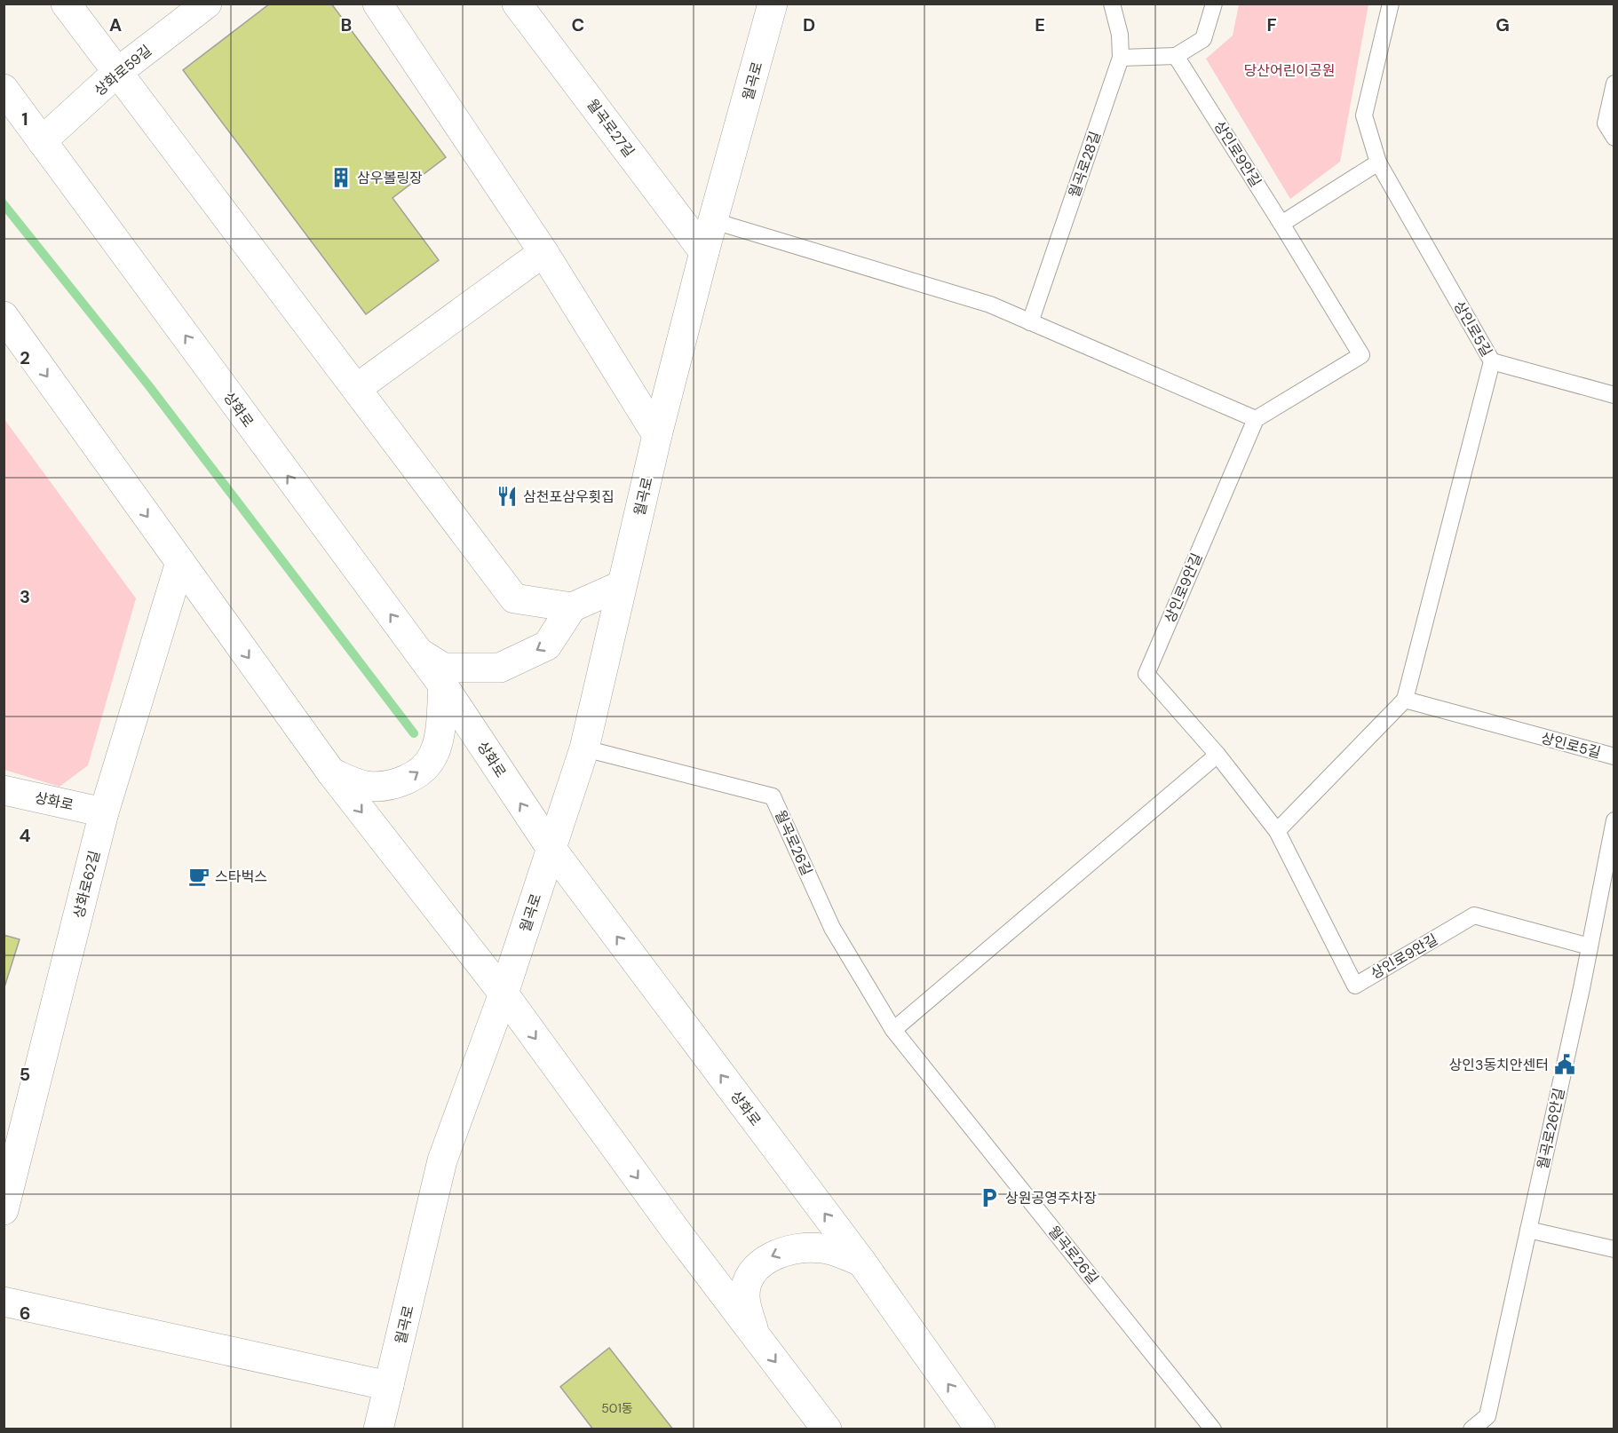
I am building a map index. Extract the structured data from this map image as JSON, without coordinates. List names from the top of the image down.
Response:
{
  "streets": {
    "main road": [
      "상화로59길",
      "월곡로",
      "월곡로27길",
      "상화로",
      "상화로62길"
    ],
    "lane": [
      "상인로9안길",
      "월곡로28길",
      "상인로5길",
      "월곡로26길",
      "월곡로26안길"
    ]
  },
  "crossings": [
    ["상화로59길", "상화로"],
    ["월곡로", "월곡로27길"],
    ["월곡로", "상화로"],
    ["월곡로", "월곡로26길"],
    ["상인로9안길", "상인로5길"],
    ["상인로9안길", "월곡로26안길"],
    ["상화로", "상화로62길"]
  ],
  "parks": ["당산어린이공원"],
  "places": {
    "building": ["삼우볼링장"],
    "restaurant": ["삼천포삼우횟집"],
    "cafe": ["스타벅스"],
    "public building": ["상인3동치안센터"],
    "parking": ["상원공영주차장"]
  },
  "house_numbers": ["501동"],
  "grid": {
    "columns": [
      "A",
      "B",
      "C",
      "D",
      "E",
      "F",
      "G"
    ],
    "rows": [
      "1",
      "2",
      "3",
      "4",
      "5",
      "6"
    ]
  }
}
